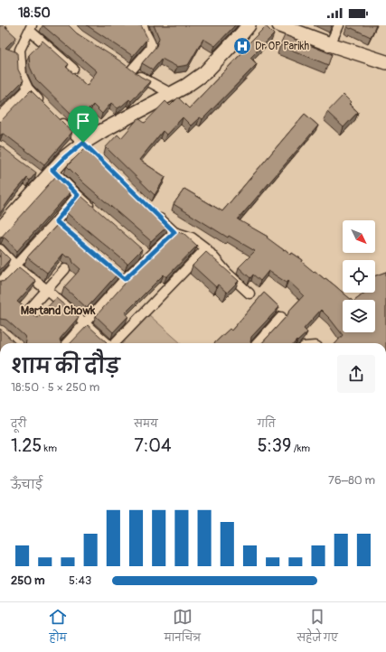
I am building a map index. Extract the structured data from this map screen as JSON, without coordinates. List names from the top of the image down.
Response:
{
  "districts": ["Martand Chowk"],
  "places": {
    "hospital": ["Dr OP Parikh"]
  },
  "north": "bottom right",
  "page": {
    "status": "18:50",
    "heading": ["शाम की दौड़", "18:50 · 5 × 250 m"],
    "stats": [
      ["दूरी", "1.25 km"],
      ["समय", "7:04"],
      ["गति", "5:39 /km"]
    ],
    "chart": ["ऊँचाई", "76–80 m"],
    "list": [
      {
        "name": "250 m",
        "note": "5:43"
      }
    ],
    "tabs": ["होम", "मानचित्र", "सहेजे गए"]
  }
}
